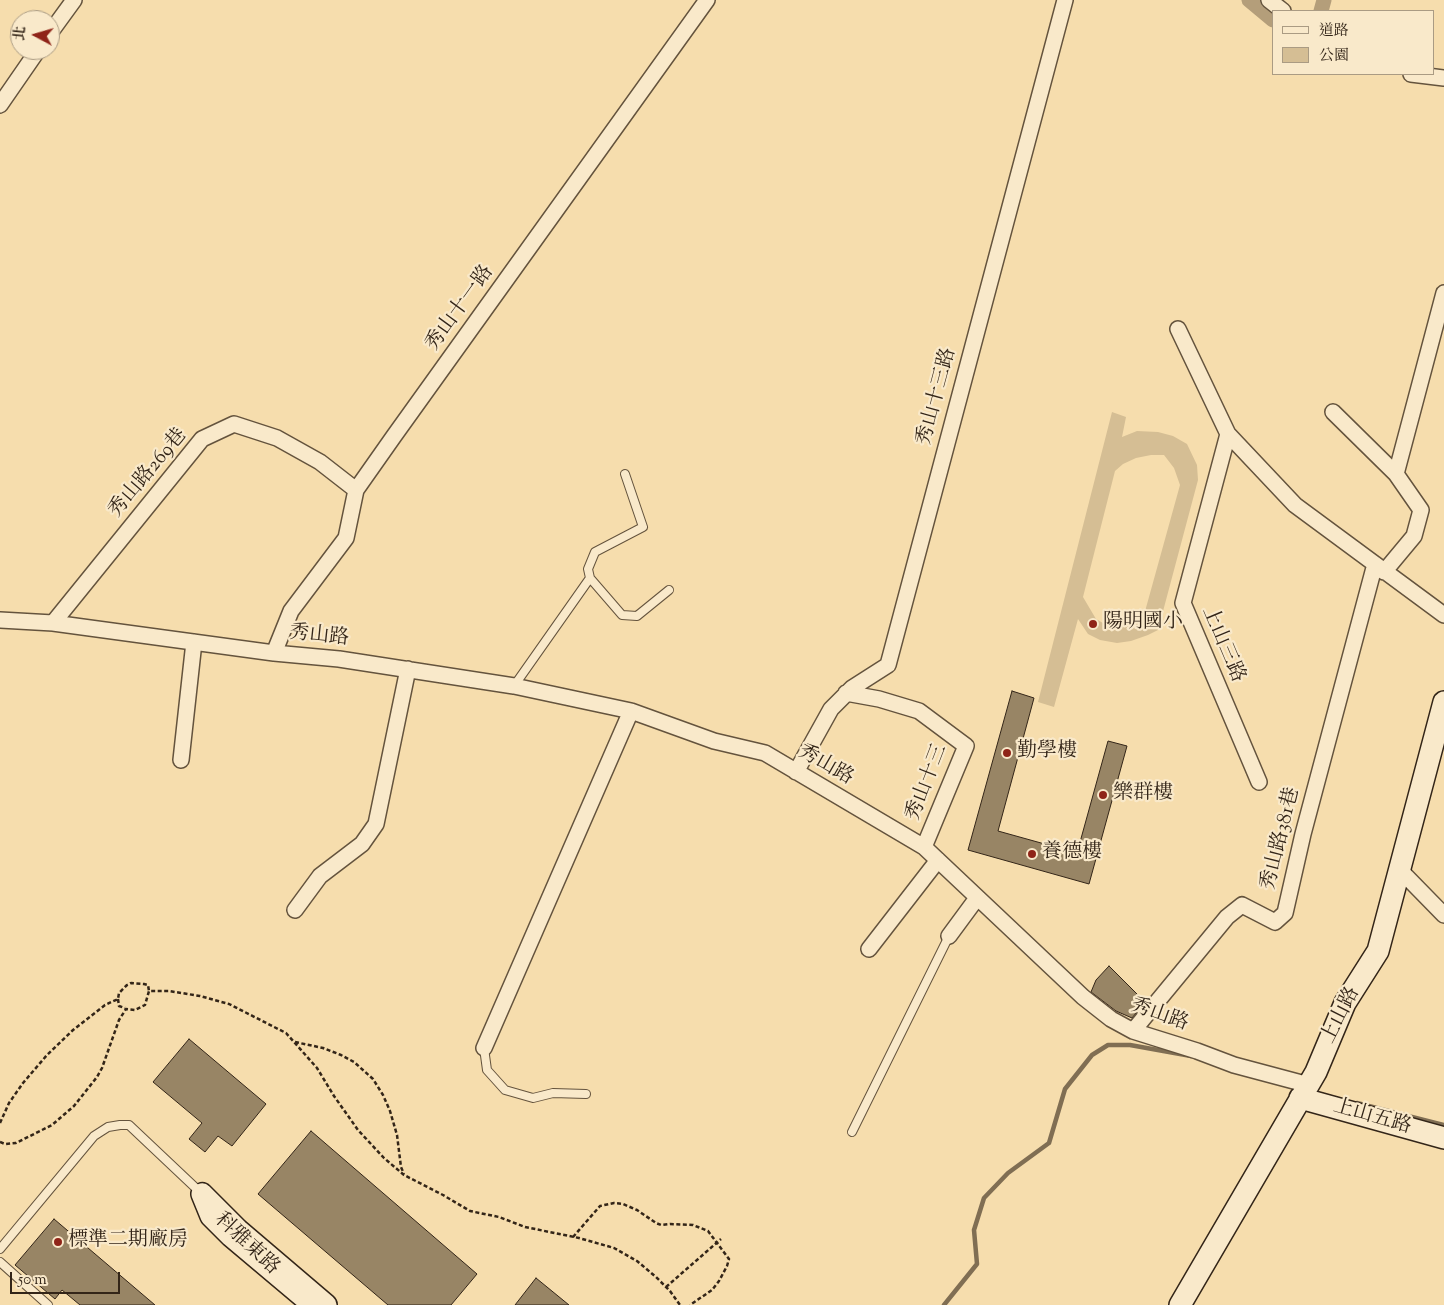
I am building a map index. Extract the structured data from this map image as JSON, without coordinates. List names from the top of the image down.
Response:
{
  "streets": {
    "street": [
      "秀山十一路",
      "秀山十三路",
      "秀山路269巷",
      "秀山路",
      "上山三路",
      "秀山十三",
      "秀山路381巷",
      "上山路",
      "上山五路",
      "科雅東路"
    ]
  },
  "crossings": [
    ["秀山十一路", "秀山路269巷"],
    ["秀山十一路", "秀山路"],
    ["秀山十三路", "秀山路"],
    ["秀山十三路", "秀山十三"],
    ["秀山路269巷", "秀山路"],
    ["秀山路", "秀山十三"],
    ["秀山路", "秀山路381巷"],
    ["秀山路", "上山路"],
    ["秀山路", "上山五路"],
    ["上山路", "上山五路"]
  ],
  "places": [
    "陽明國小",
    "勤學樓",
    "樂群樓",
    "養德樓",
    "標準二期廠房"
  ],
  "legend": ["道路", "公園"],
  "scale_bar": "50 m",
  "north": "left"
}
